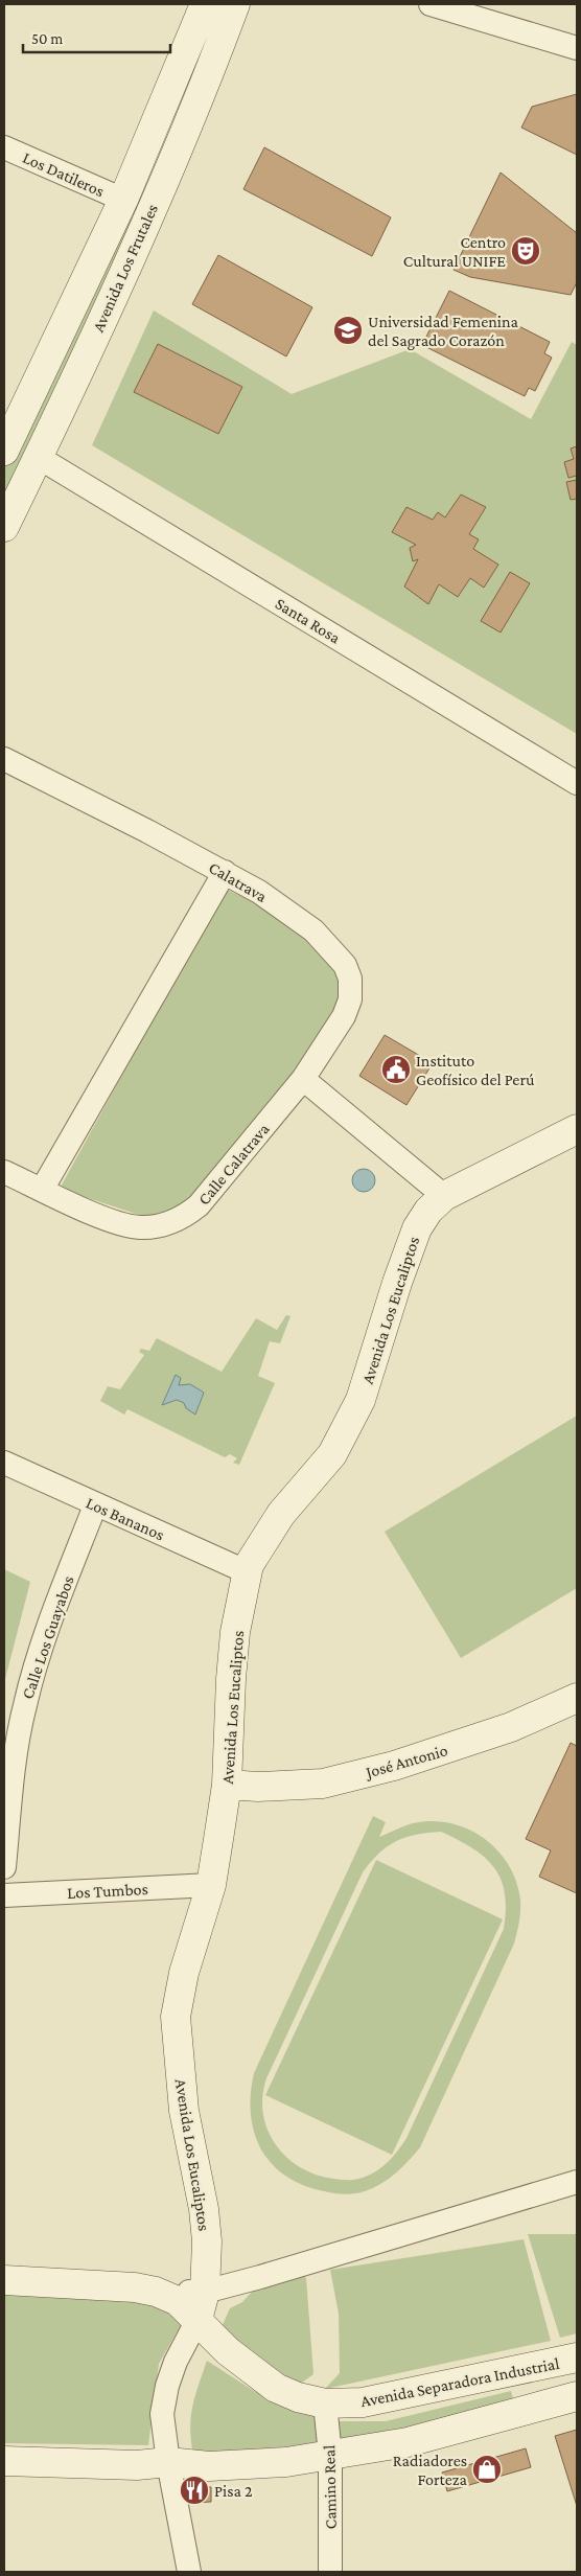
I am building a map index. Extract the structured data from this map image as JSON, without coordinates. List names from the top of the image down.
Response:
{
  "streets": {
    "main road": [
      "Avenida Los Frutales",
      "Avenida Los Eucaliptos",
      "José Antonio",
      "Avenida Separadora Industrial"
    ],
    "street": [
      "Los Datileros",
      "Santa Rosa",
      "Calatrava",
      "Calle Calatrava",
      "Los Bananos",
      "Calle Los Guayabos",
      "Los Tumbos",
      "Camino Real"
    ]
  },
  "crossings": [
    ["Los Datileros", "Avenida Los Frutales"],
    ["Avenida Los Frutales", "Santa Rosa"],
    ["Calatrava", "Calle Calatrava"],
    ["Avenida Los Eucaliptos", "Los Bananos"],
    ["Avenida Los Eucaliptos", "José Antonio"],
    ["Avenida Los Eucaliptos", "Los Tumbos"],
    ["Avenida Los Eucaliptos", "Avenida Separadora Industrial"],
    ["Los Bananos", "Calle Los Guayabos"],
    ["Avenida Separadora Industrial", "Camino Real"]
  ],
  "places": {
    "theatre": ["Centro Cultural UNIFE"],
    "school or university": ["Universidad Femenina del Sagrado Corazón"],
    "public building": ["Instituto Geofísico del Perú"],
    "shop": ["Radiadores Forteza"],
    "restaurant": ["Pisa 2"]
  },
  "scale_bar": "50 m"
}
